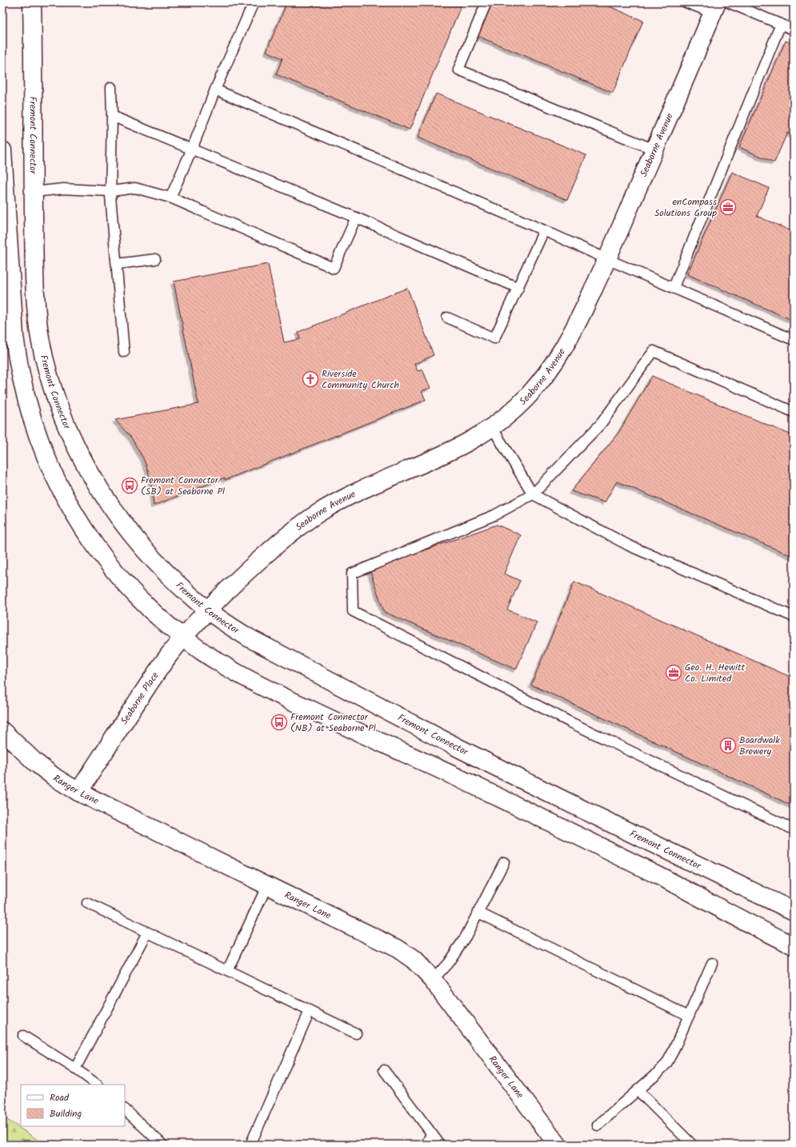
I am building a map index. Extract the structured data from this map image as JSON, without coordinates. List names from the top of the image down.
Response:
{
  "streets": {
    "main road": [
      "Fremont Connector",
      "Seaborne Avenue",
      "Seaborne Place",
      "Ranger Lane"
    ]
  },
  "crossings": [
    ["Fremont Connector", "Seaborne Avenue"],
    ["Fremont Connector", "Seaborne Place"],
    ["Seaborne Avenue", "Seaborne Place"],
    ["Seaborne Place", "Ranger Lane"]
  ],
  "places": {
    "office": ["enCompass Solutions Group", "Geo. H. Hewitt Co. Limited"],
    "church": ["Riverside Community Church"],
    "bus stop": ["Fremont Connector (SB) at Seaborne Pl", "Fremont Connector (NB) at Seaborne Pl"],
    "building": ["Boardwalk Brewery"]
  },
  "legend": ["Road", "Building"]
}
